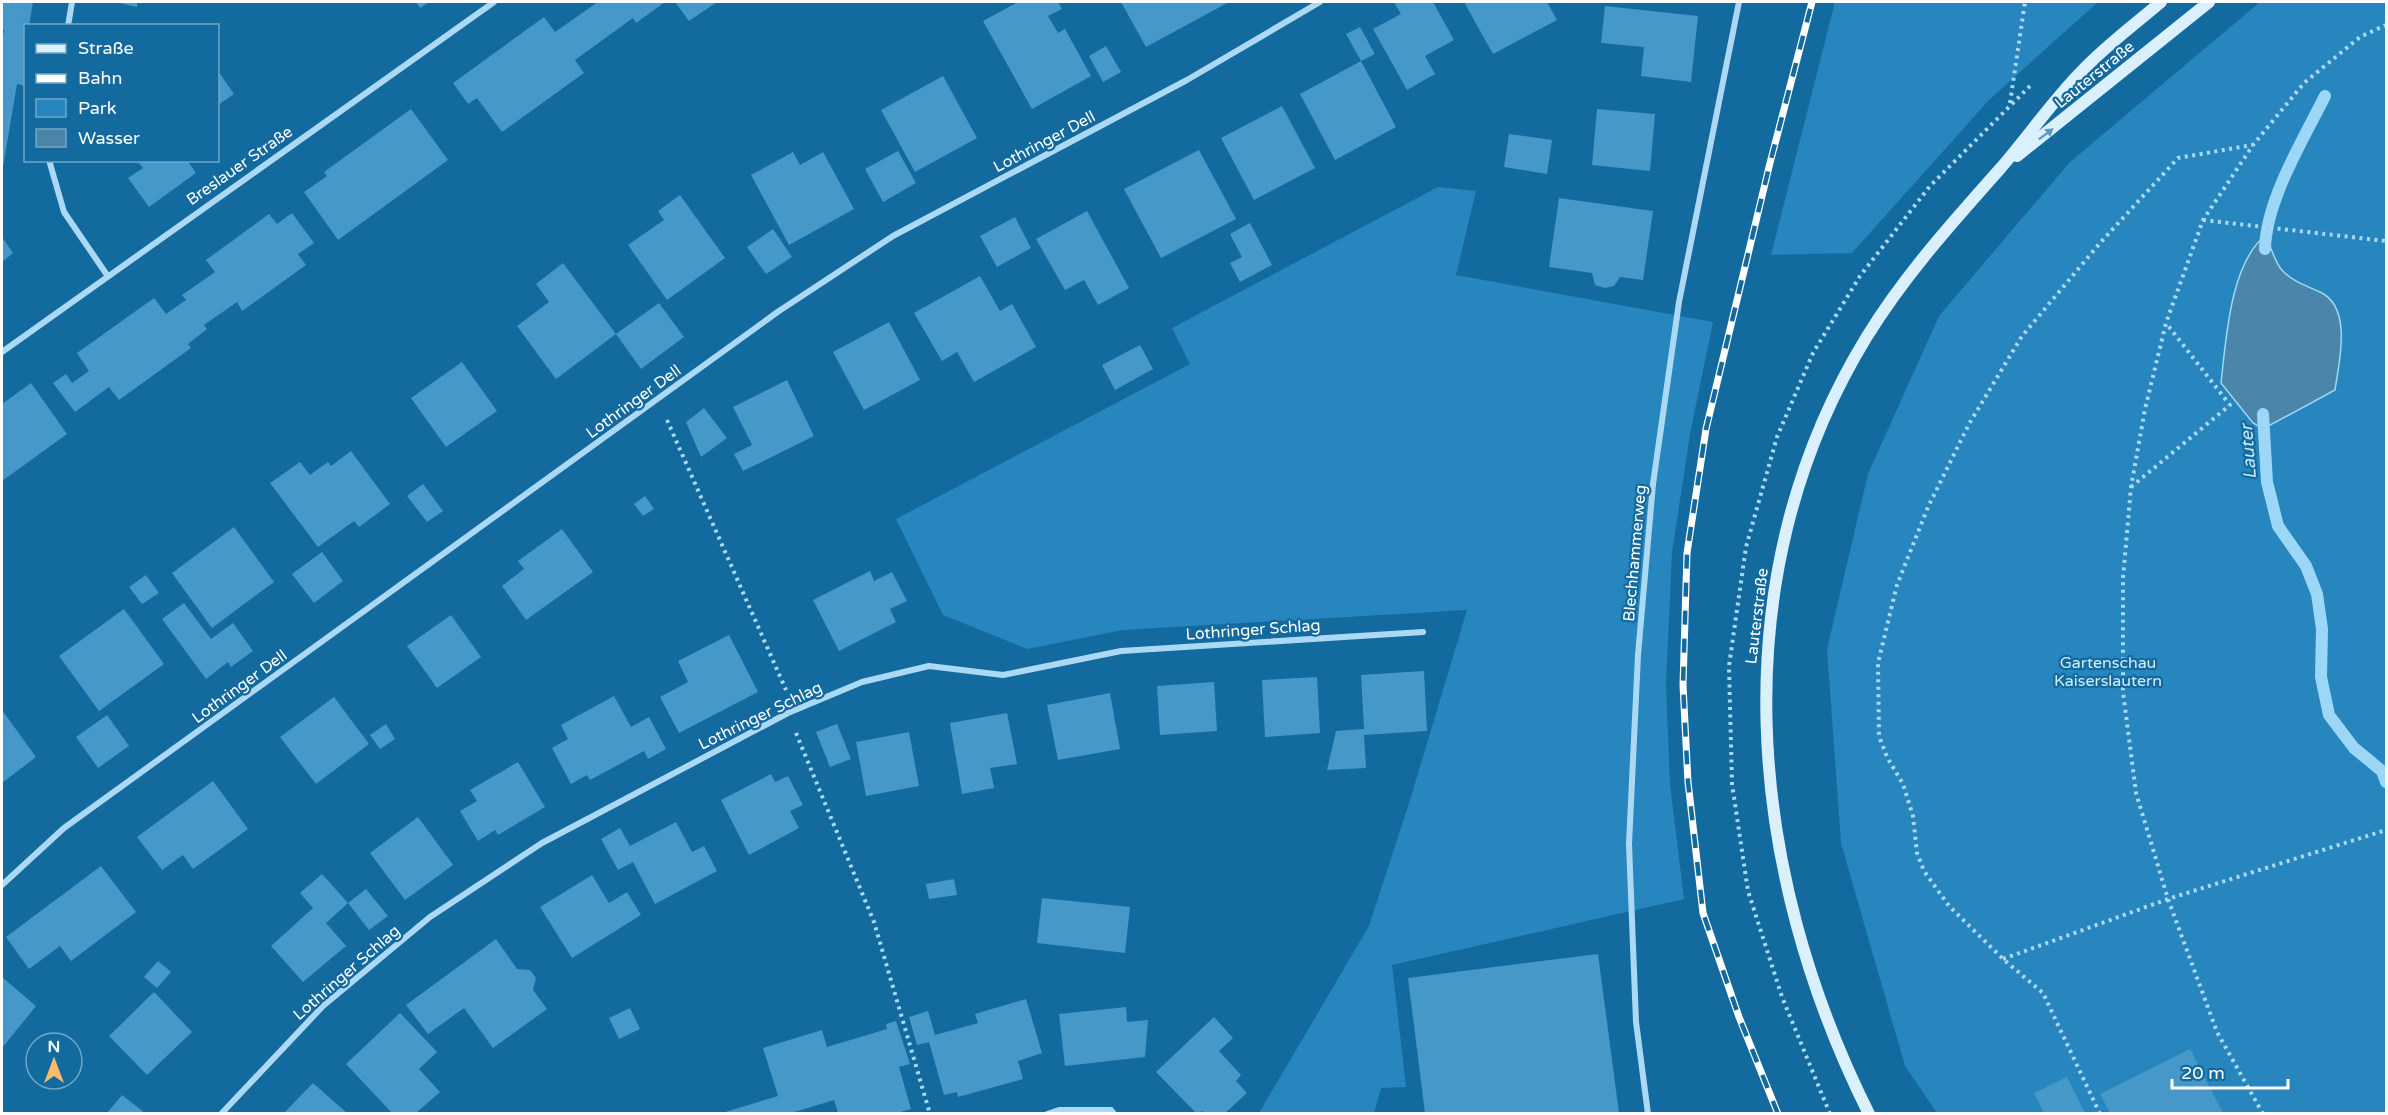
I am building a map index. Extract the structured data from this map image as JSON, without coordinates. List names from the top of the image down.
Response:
{
  "streets": {
    "main road": ["Lauterstraße"],
    "street": [
      "Lothringer Dell",
      "Breslauer Straße",
      "Blechhammerweg",
      "Lothringer Schlag"
    ]
  },
  "water": ["Lauter"],
  "parks": ["Gartenschau Kaiserslautern"],
  "legend": [
    "Straße",
    "Bahn",
    "Park",
    "Wasser"
  ],
  "scale_bar": "20 m",
  "north": "top"
}
